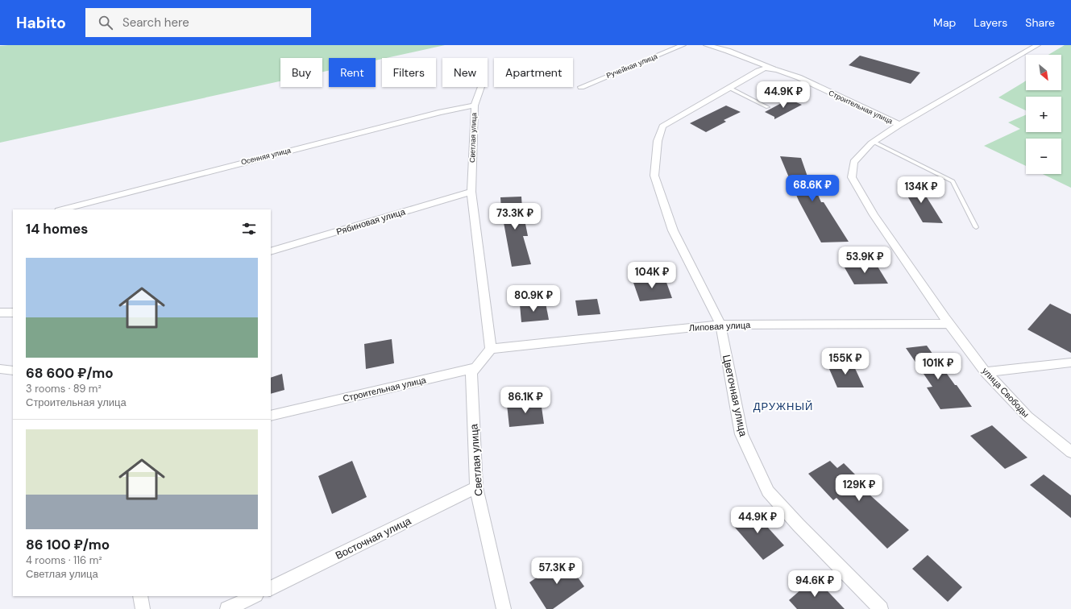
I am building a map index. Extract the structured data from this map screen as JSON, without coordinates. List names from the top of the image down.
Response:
{
  "streets": {
    "street": [
      "Ручейная улица",
      "Строительная улица",
      "Светлая улица",
      "Осенняя улица",
      "Рябиновая улица",
      "Липовая улица",
      "улица Свободы",
      "Цветочная улица",
      "Восточная улица"
    ]
  },
  "crossings": [
    ["Строительная улица", "Светлая улица"],
    ["Строительная улица", "Липовая улица"],
    ["Строительная улица", "улица Свободы"],
    ["Строительная улица", "Цветочная улица"],
    ["Светлая улица", "Осенняя улица"],
    ["Светлая улица", "Рябиновая улица"],
    ["Светлая улица", "Липовая улица"],
    ["Светлая улица", "Восточная улица"],
    ["Липовая улица", "улица Свободы"],
    ["Липовая улица", "Цветочная улица"]
  ],
  "districts": ["ДРУЖНЫЙ"],
  "north": "bottom right",
  "page": {
    "header": "Habito",
    "search": "Search here",
    "nav": ["Map", "Layers", "Share"],
    "map_buttons": ["+", "−"],
    "chip": [
      "Buy",
      "Rent",
      "Filters",
      "New",
      "Apartment"
    ],
    "price": [
      "44.9K ₽",
      "68.6K ₽",
      "134K ₽",
      "73.3K ₽",
      "53.9K ₽",
      "104K ₽",
      "80.9K ₽",
      "155K ₽",
      "101K ₽",
      "86.1K ₽",
      "129K ₽",
      "44.9K ₽",
      "57.3K ₽",
      "94.6K ₽"
    ],
    "heading": "14 homes",
    "list": [
      {
        "name": "68 600 ₽/mo",
        "note": "3 rooms · 89 m² · Строительная улица"
      },
      {
        "name": "86 100 ₽/mo",
        "note": "4 rooms · 116 m² · Светлая улица"
      }
    ]
  }
}
